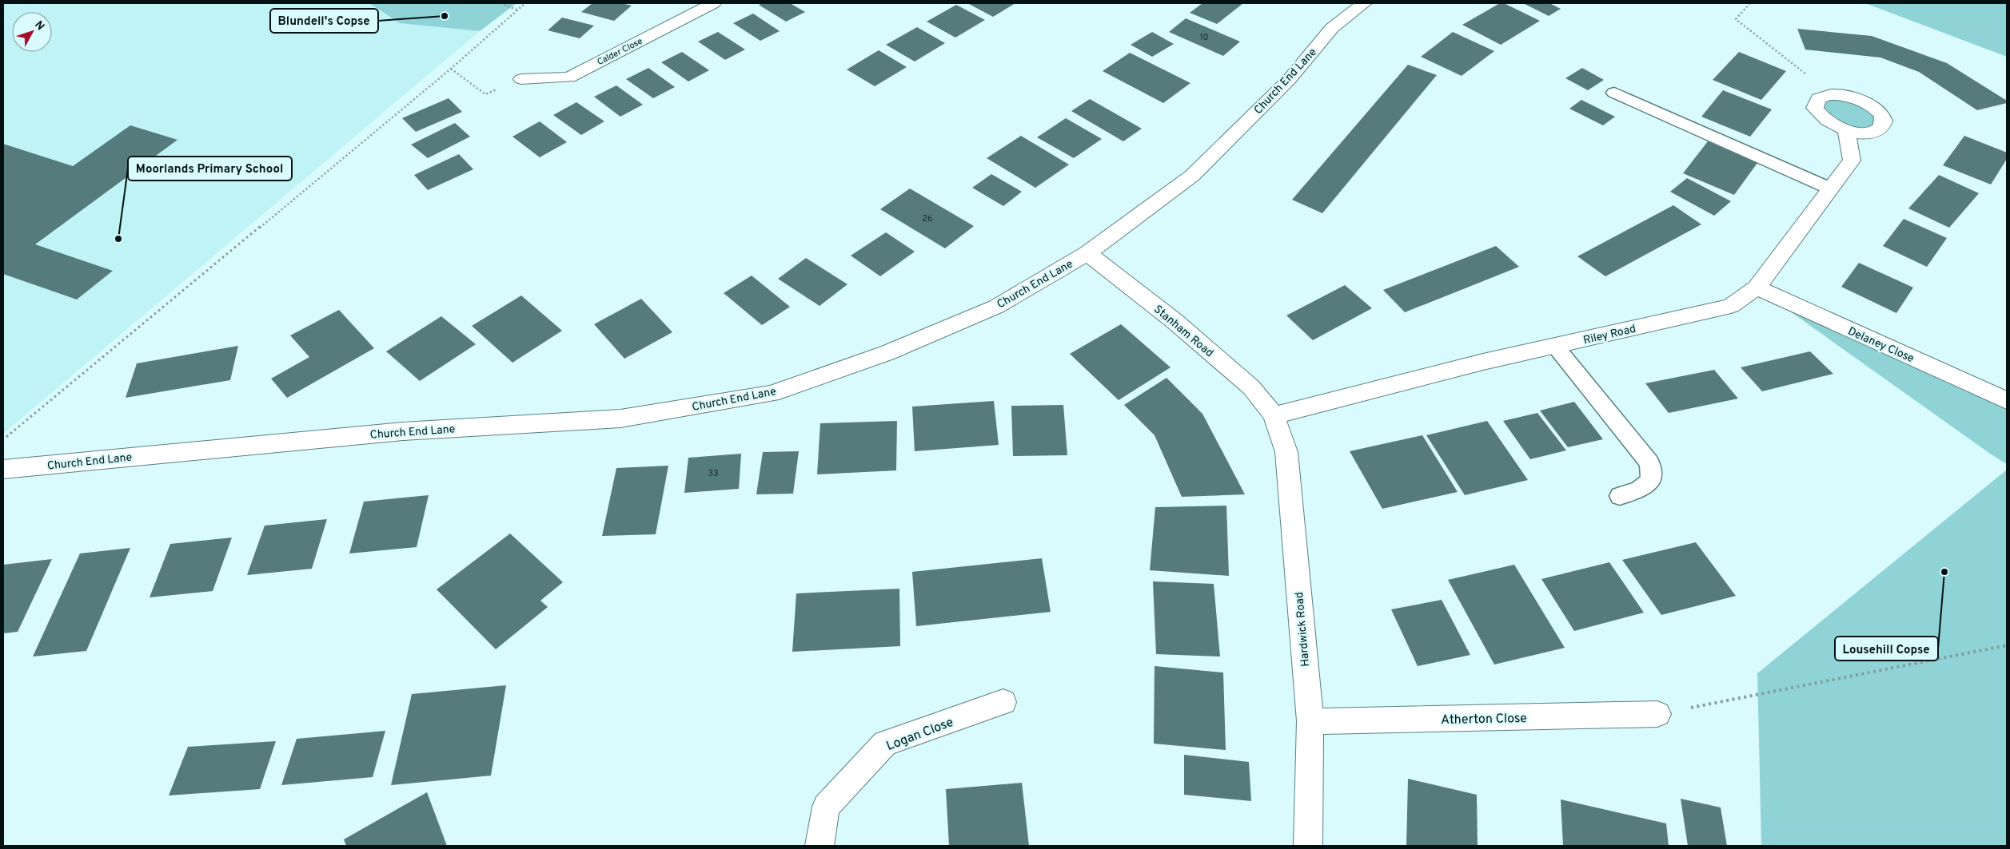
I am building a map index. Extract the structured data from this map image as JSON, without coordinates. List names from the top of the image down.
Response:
{
  "streets": {
    "street": [
      "Calder Close",
      "Church End Lane",
      "Stanham Road",
      "Riley Road",
      "Delaney Close",
      "Hardwick Road",
      "Atherton Close",
      "Logan Close"
    ]
  },
  "crossings": [
    ["Church End Lane", "Stanham Road"],
    ["Stanham Road", "Riley Road"],
    ["Stanham Road", "Hardwick Road"],
    ["Riley Road", "Delaney Close"],
    ["Riley Road", "Hardwick Road"],
    ["Hardwick Road", "Atherton Close"]
  ],
  "places": ["Blundell's Copse", "Moorlands Primary School", "Lousehill Copse"],
  "house_numbers": ["10", "26", "33"],
  "north": "top right"
}
